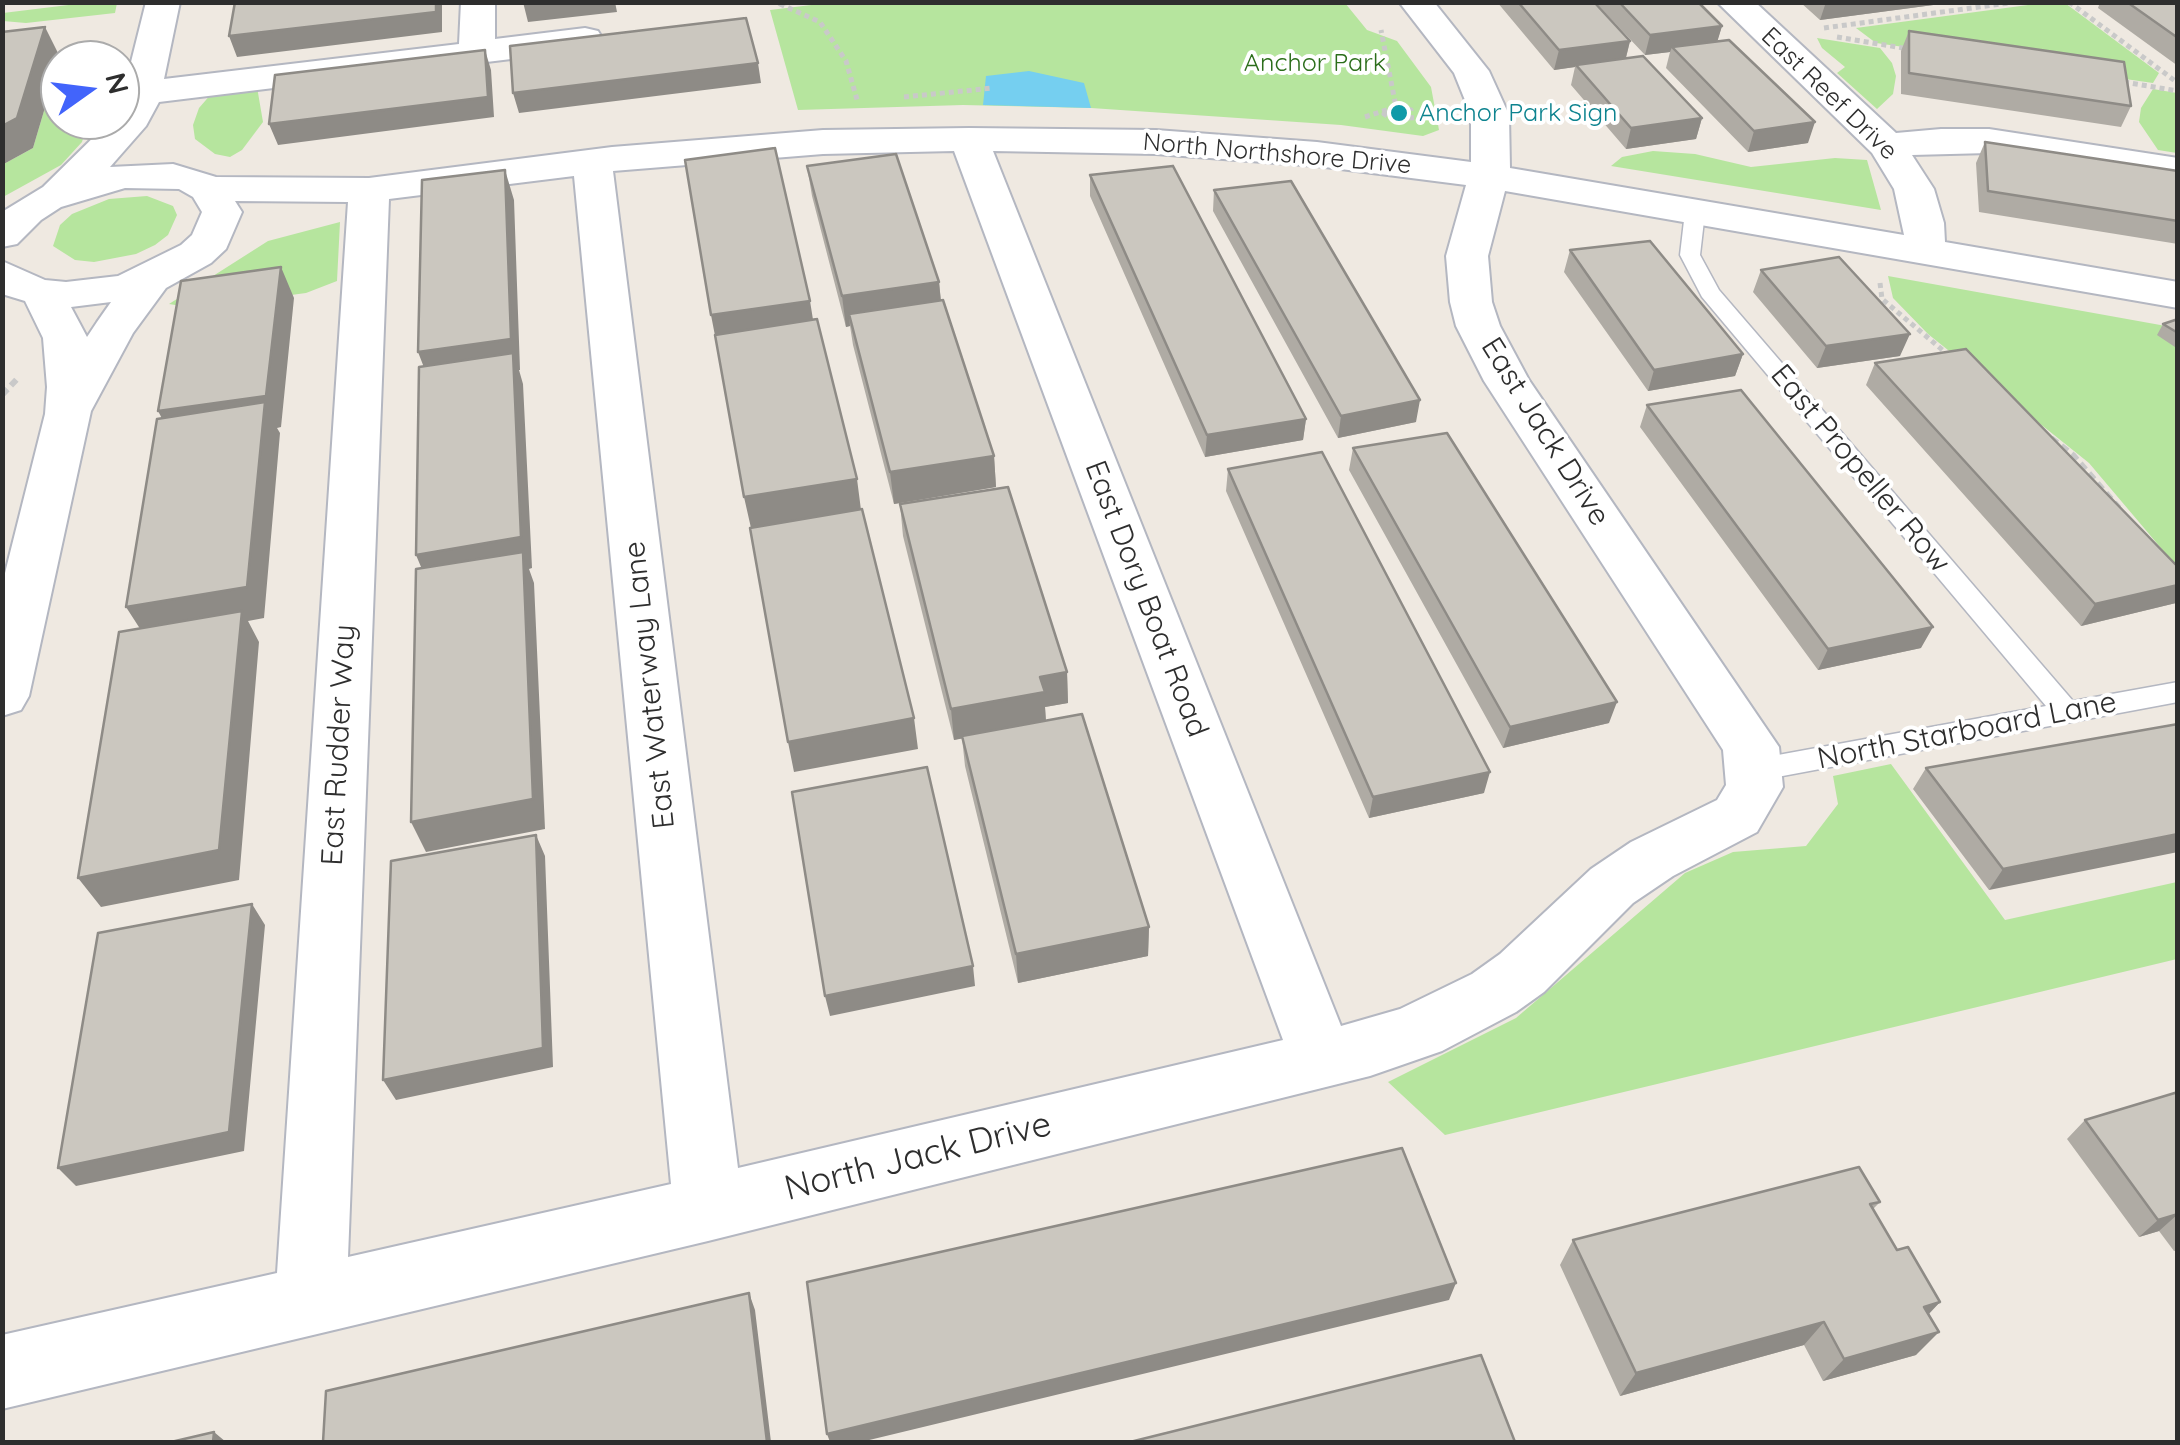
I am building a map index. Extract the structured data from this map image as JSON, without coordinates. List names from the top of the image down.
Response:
{
  "streets": {
    "street": [
      "East Reef Drive",
      "North Northshore Drive",
      "East Jack Drive",
      "East Dory Boat Road",
      "East Waterway Lane",
      "East Rudder Way",
      "North Jack Drive"
    ],
    "lane": ["East Propeller Row", "North Starboard Lane"]
  },
  "crossings": [
    ["East Reef Drive", "North Northshore Drive"],
    ["North Northshore Drive", "East Jack Drive"],
    ["North Northshore Drive", "East Propeller Row"],
    ["North Northshore Drive", "East Dory Boat Road"],
    ["North Northshore Drive", "East Waterway Lane"],
    ["North Northshore Drive", "East Rudder Way"],
    ["East Jack Drive", "North Starboard Lane"],
    ["East Jack Drive", "North Jack Drive"],
    ["East Propeller Row", "North Starboard Lane"],
    ["East Dory Boat Road", "North Jack Drive"],
    ["East Waterway Lane", "North Jack Drive"],
    ["North Starboard Lane", "North Jack Drive"],
    ["East Rudder Way", "North Jack Drive"]
  ],
  "parks": ["Anchor Park"],
  "places": ["Anchor Park Sign"],
  "north": "right"
}
